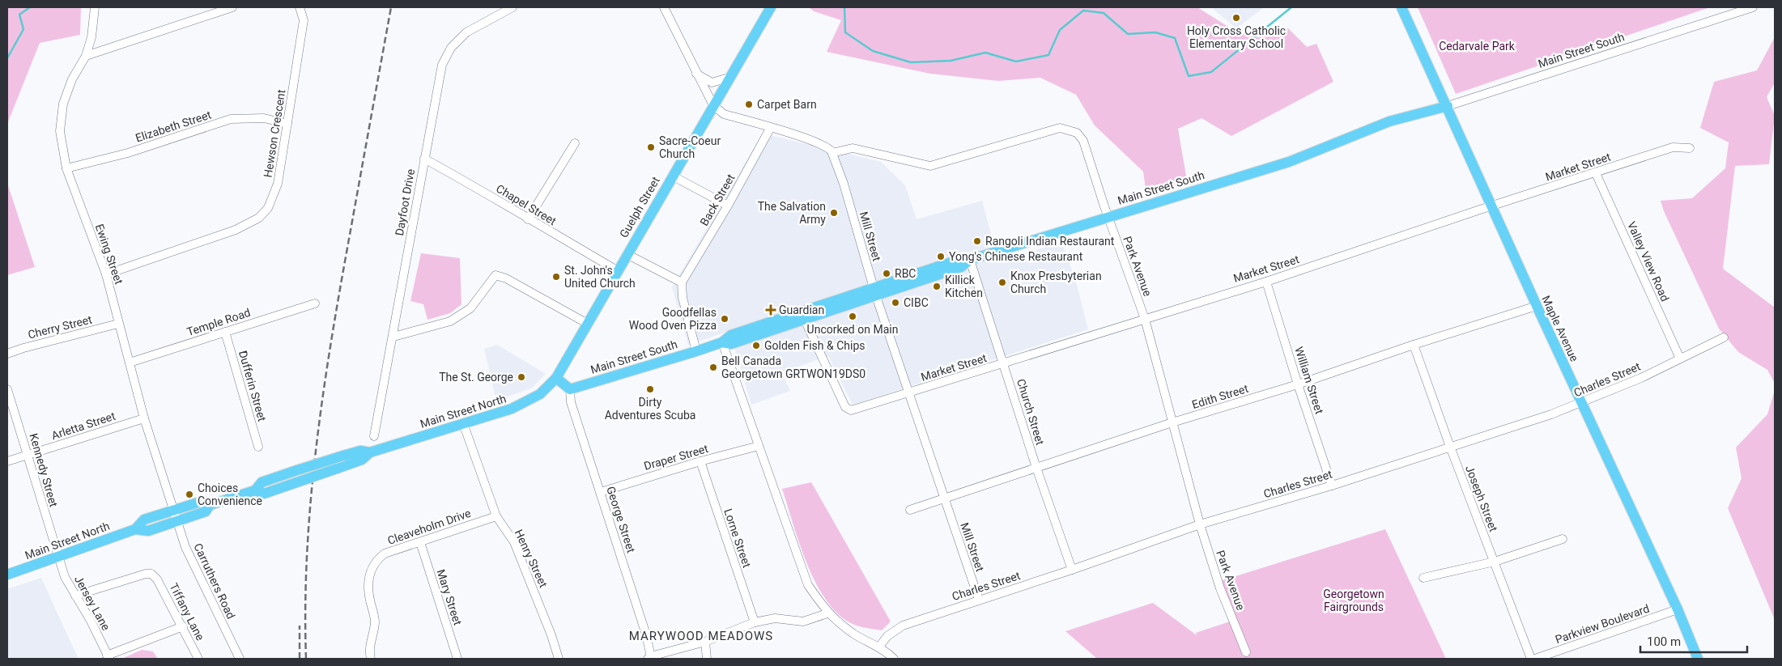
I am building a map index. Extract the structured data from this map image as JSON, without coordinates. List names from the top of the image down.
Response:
{
  "streets": {
    "main road": [
      "Main Street South",
      "Guelph Street",
      "Maple Avenue",
      "Main Street North"
    ],
    "street": [
      "Elizabeth Street",
      "Hewson Crescent",
      "Market Street",
      "Back Street",
      "Dayfoot Drive",
      "Chapel Street",
      "Mill Street",
      "Ewing Street",
      "Valley View Road",
      "Park Avenue",
      "Temple Road",
      "Cherry Street",
      "Charles Street",
      "William Street",
      "Dufferin Street",
      "Edith Street",
      "Church Street",
      "Arletta Street",
      "Draper Street",
      "Kennedy Street",
      "Joseph Street",
      "George Street",
      "Cleaveholm Drive",
      "Lorne Street",
      "Henry Street",
      "Carruthers Road",
      "Mary Street",
      "Jersey Lane",
      "Tiffany Lane",
      "Parkview Boulevard"
    ]
  },
  "crossings": [
    ["Main Street South", "Market Street"],
    ["Main Street South", "Mill Street"],
    ["Main Street South", "Park Avenue"],
    ["Main Street South", "Maple Avenue"],
    ["Main Street South", "Church Street"],
    ["Main Street South", "George Street"],
    ["Elizabeth Street", "Hewson Crescent"],
    ["Elizabeth Street", "Ewing Street"],
    ["Hewson Crescent", "Ewing Street"],
    ["Market Street", "Mill Street"],
    ["Market Street", "Valley View Road"],
    ["Market Street", "Park Avenue"],
    ["Market Street", "Maple Avenue"],
    ["Market Street", "William Street"],
    ["Market Street", "Church Street"],
    ["Dayfoot Drive", "Chapel Street"],
    ["Chapel Street", "Guelph Street"],
    ["Guelph Street", "Main Street North"],
    ["Mill Street", "Park Avenue"],
    ["Mill Street", "Charles Street"],
    ["Mill Street", "Edith Street"],
    ["Ewing Street", "Temple Road"],
    ["Ewing Street", "Cherry Street"],
    ["Ewing Street", "Main Street North"],
    ["Ewing Street", "Arletta Street"],
    ["Ewing Street", "Carruthers Road"],
    ["Valley View Road", "Charles Street"],
    ["Park Avenue", "Charles Street"],
    ["Park Avenue", "Edith Street"],
    ["Temple Road", "Dufferin Street"],
    ["Maple Avenue", "Charles Street"],
    ["Maple Avenue", "Edith Street"],
    ["Maple Avenue", "Parkview Boulevard"],
    ["Charles Street", "William Street"],
    ["Charles Street", "Church Street"],
    ["Charles Street", "Joseph Street"],
    ["William Street", "Edith Street"],
    ["Edith Street", "Church Street"],
    ["Edith Street", "Joseph Street"],
    ["Main Street North", "Kennedy Street"],
    ["Main Street North", "Henry Street"],
    ["Main Street North", "Carruthers Road"],
    ["Main Street North", "Jersey Lane"],
    ["Arletta Street", "Kennedy Street"],
    ["Draper Street", "George Street"],
    ["Draper Street", "Lorne Street"],
    ["Kennedy Street", "Jersey Lane"],
    ["Cleaveholm Drive", "Henry Street"],
    ["Cleaveholm Drive", "Mary Street"],
    ["Jersey Lane", "Tiffany Lane"]
  ],
  "districts": ["MARYWOOD MEADOWS"],
  "parks": ["Cedarvale Park", "Georgetown Fairgrounds"],
  "places": {
    "other": [
      "Holy Cross Catholic Elementary School",
      "Carpet Barn",
      "Sacre-Coeur Church",
      "The Salvation Army",
      "Rangoli Indian Restaurant",
      "Yong's Chinese Restaurant",
      "RBC",
      "St. John's United Church",
      "Knox Presbyterian Church",
      "Killick Kitchen",
      "CIBC",
      "Uncorked on Main",
      "Goodfellas Wood Oven Pizza",
      "Golden Fish & Chips",
      "Bell Canada Georgetown GRTWON19DS0",
      "The St. George",
      "Dirty Adventures Scuba",
      "Choices Convenience"
    ],
    "health": ["Guardian"]
  },
  "scale_bar": "100 m"
}
